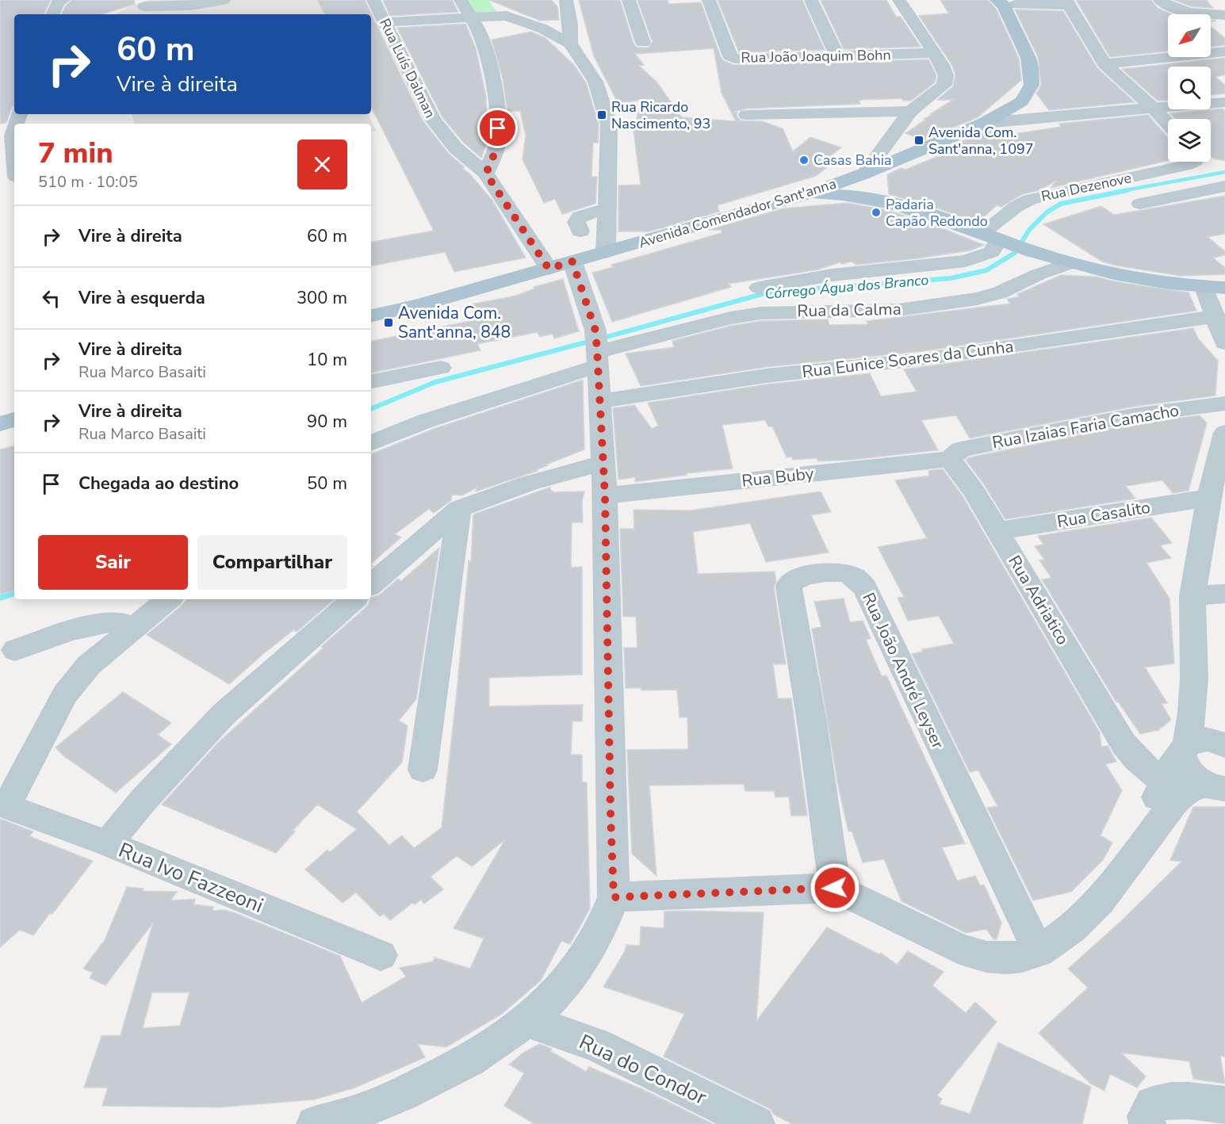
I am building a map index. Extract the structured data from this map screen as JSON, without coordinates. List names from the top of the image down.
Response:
{
  "streets": {
    "main road": ["Avenida Comendador Sant'anna"],
    "street": [
      "Rua João Joaquim Bohn",
      "Rua Luís Dalman",
      "Rua Dezenove",
      "Rua da Calma",
      "Rua Eunice Soares da Cunha",
      "Rua Izaias Faria Camacho",
      "Rua Buby",
      "Rua Casalito",
      "Rua Adriatico",
      "Rua João André Leyser",
      "Rua Ivo Fazzeoni",
      "Rua do Condor"
    ]
  },
  "crossings": [
    ["Rua Luís Dalman", "Avenida Comendador Sant'anna"],
    ["Rua Dezenove", "Rua da Calma"],
    ["Rua Izaias Faria Camacho", "Rua Buby"],
    ["Rua Izaias Faria Camacho", "Rua Adriatico"],
    ["Rua Buby", "Rua Adriatico"],
    ["Rua Casalito", "Rua Adriatico"]
  ],
  "water": ["Córrego Água dos Branco"],
  "places": {
    "transit": ["Rua Ricardo Nascimento, 93", "Avenida Com. Sant'anna, 1097", "Avenida Com. Sant'anna, 848"],
    "other": ["Casas Bahia", "Padaria Capão Redondo"]
  },
  "north": "bottom left",
  "page": {
    "turn": ["60 m", "Vire à direita"],
    "heading": ["7 min", "510 m · 10:05"],
    "list": [
      {
        "name": "Vire à direita",
        "value": "60 m"
      },
      {
        "name": "Vire à esquerda",
        "value": "300 m"
      },
      {
        "name": "Vire à direita",
        "note": "Rua Marco Basaiti",
        "value": "10 m"
      },
      {
        "name": "Vire à direita",
        "note": "Rua Marco Basaiti",
        "value": "90 m"
      },
      {
        "name": "Chegada ao destino",
        "value": "50 m"
      }
    ],
    "buttons": ["Sair", "Compartilhar"]
  }
}
